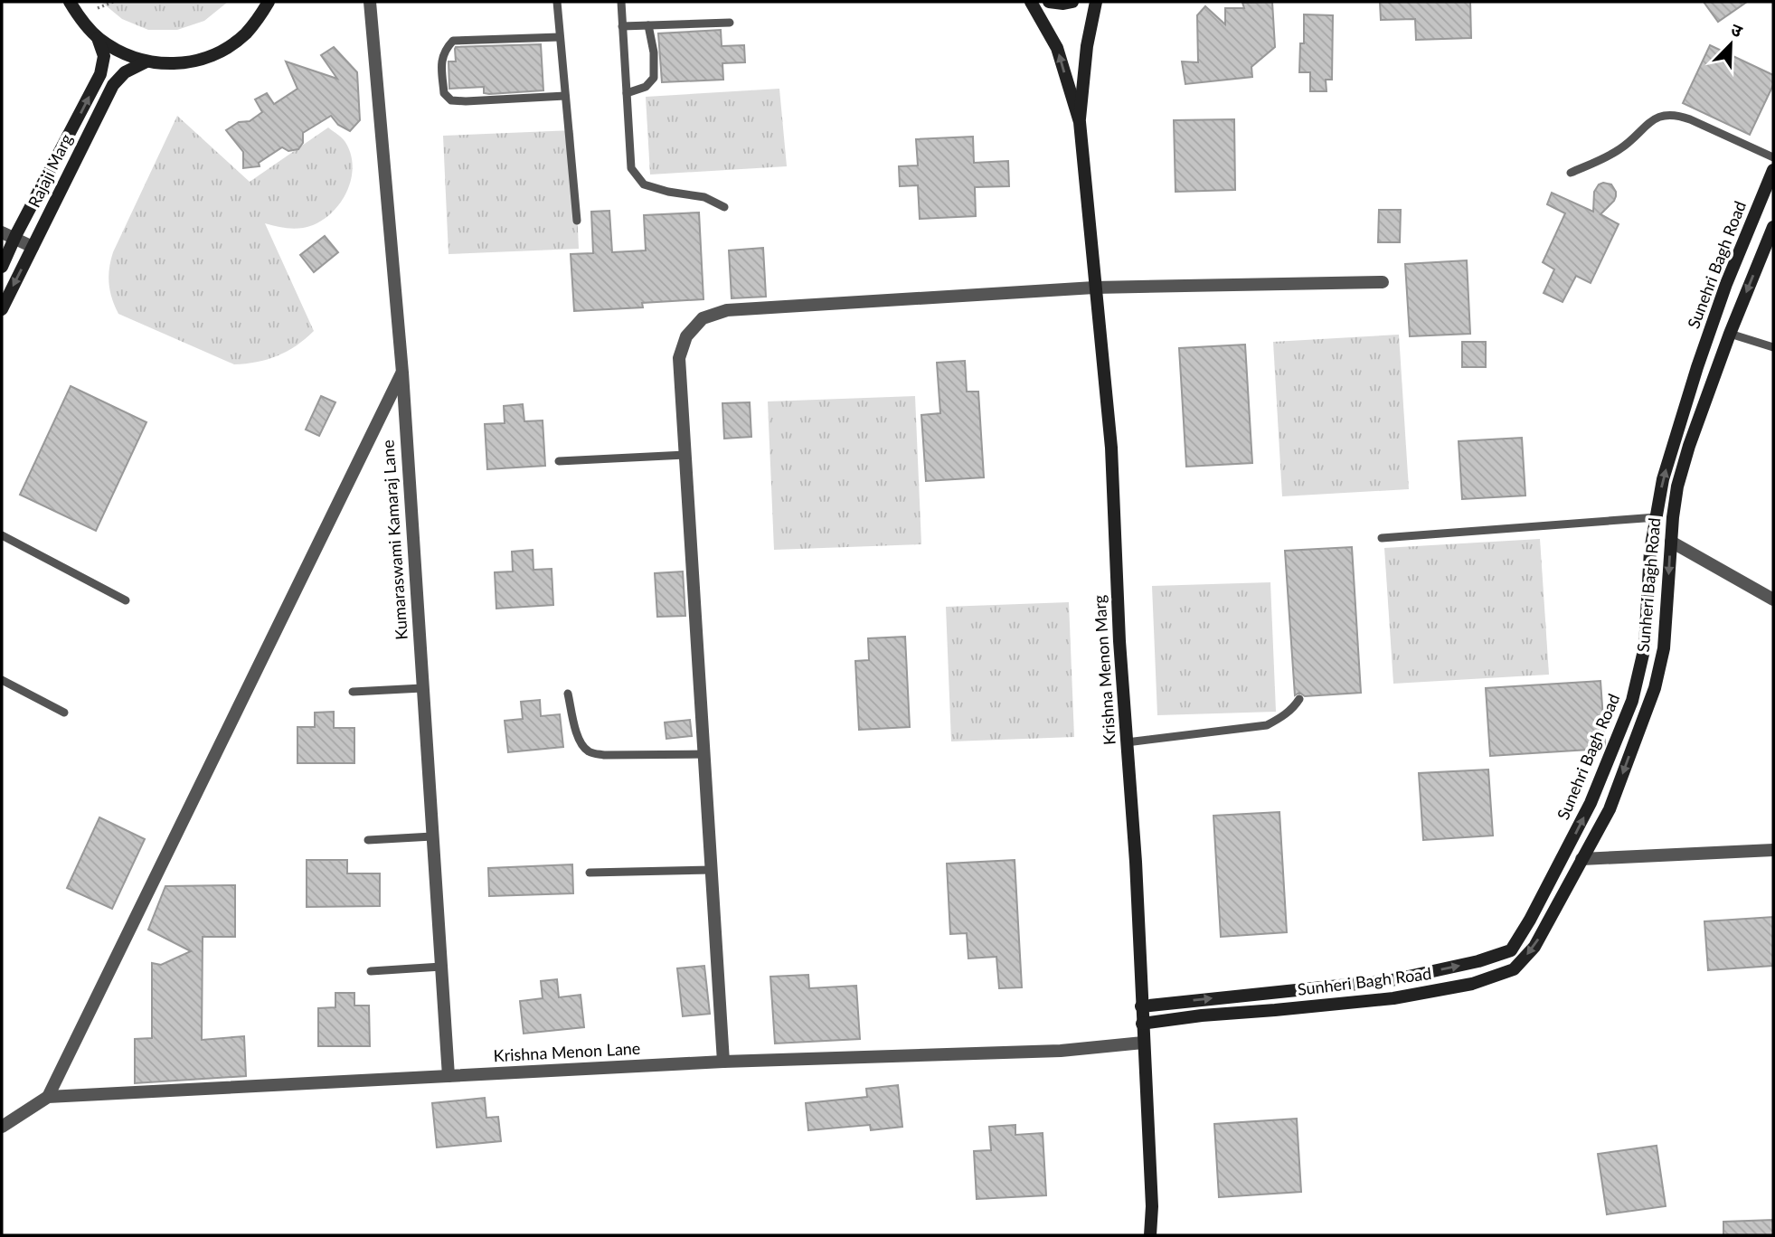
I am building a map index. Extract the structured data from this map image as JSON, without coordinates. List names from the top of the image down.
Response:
{
  "streets": {
    "street": [
      "Rajaji Marg",
      "Sunehri Bagh Road",
      "Kumaraswami Kamaraj Lane",
      "Sunheri Bagh Road",
      "Krishna Menon Marg",
      "Krishna Menon Lane"
    ]
  },
  "crossings": [
    ["Sunehri Bagh Road", "Krishna Menon Marg"],
    ["Kumaraswami Kamaraj Lane", "Krishna Menon Lane"],
    ["Sunheri Bagh Road", "Krishna Menon Marg"],
    ["Krishna Menon Marg", "Krishna Menon Lane"]
  ],
  "one_way": ["Sunehri Bagh Road", "Sunheri Bagh Road"],
  "north": "top right"
}
